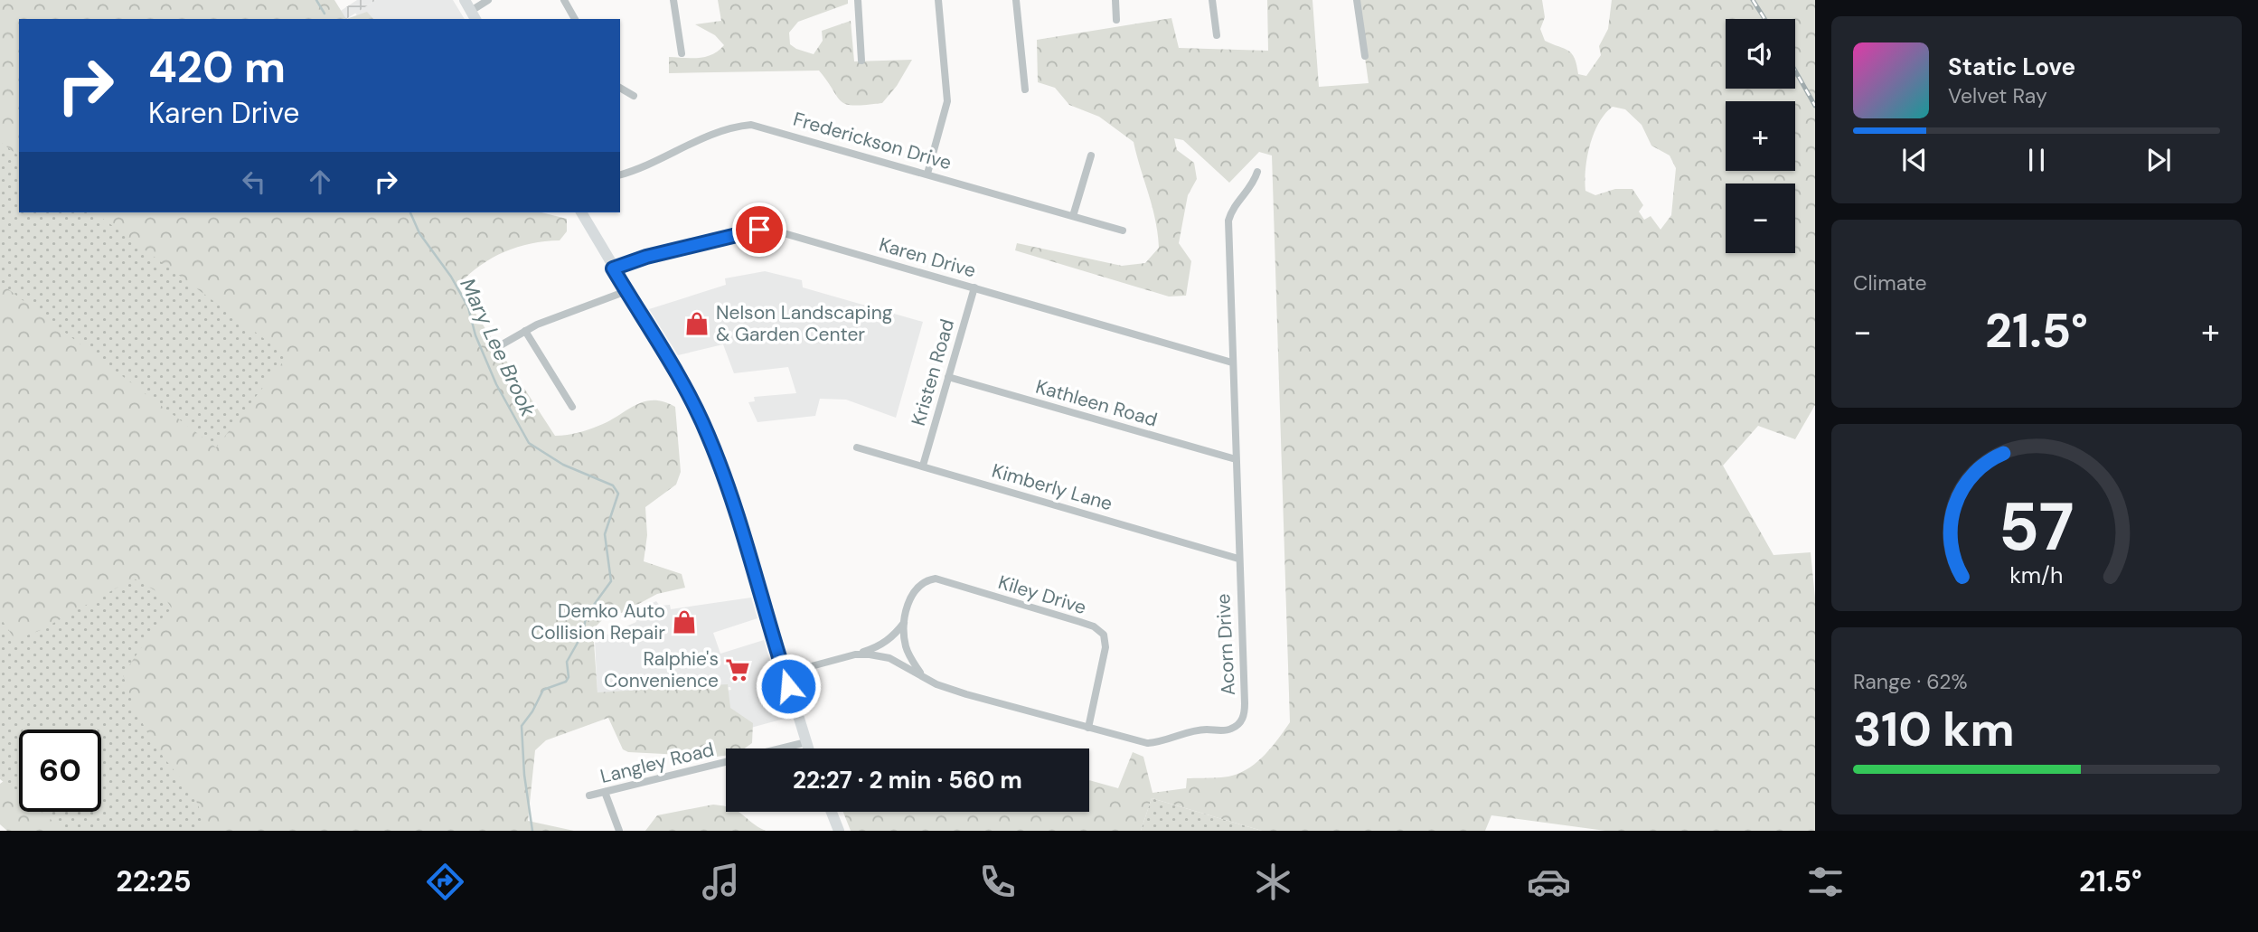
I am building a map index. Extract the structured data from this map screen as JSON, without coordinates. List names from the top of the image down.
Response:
{
  "streets": {
    "street": [
      "Frederickson Drive",
      "Karen Drive",
      "Kristen Road",
      "Kathleen Road",
      "Kimberly Lane",
      "Kiley Drive",
      "Acorn Drive",
      "Langley Road"
    ]
  },
  "crossings": [
    ["Karen Drive", "Kristen Road"],
    ["Karen Drive", "Acorn Drive"],
    ["Kristen Road", "Kathleen Road"],
    ["Kristen Road", "Kimberly Lane"],
    ["Kathleen Road", "Acorn Drive"],
    ["Kimberly Lane", "Acorn Drive"],
    ["Kiley Drive", "Acorn Drive"]
  ],
  "water": ["Mary Lee Brook"],
  "places": {
    "shop": ["Nelson Landscaping & Garden Center", "Demko Auto Collision Repair"],
    "supermarket": ["Ralphie's Convenience"]
  },
  "page": {
    "map_buttons": ["+", "−"],
    "turn": ["420 m", "Karen Drive"],
    "song": ["Static Love", "Velvet Ray"],
    "tile": [
      "Climate",
      ["Range · 62%", "310 km"]
    ],
    "heat": ["−", "21.5°", "+"],
    "limit": "60",
    "trip": "22:27 · 2 min · 560 m",
    "tabs": ["22:25", "21.5°"],
    "gauge": ["57", "km/h"]
  }
}
